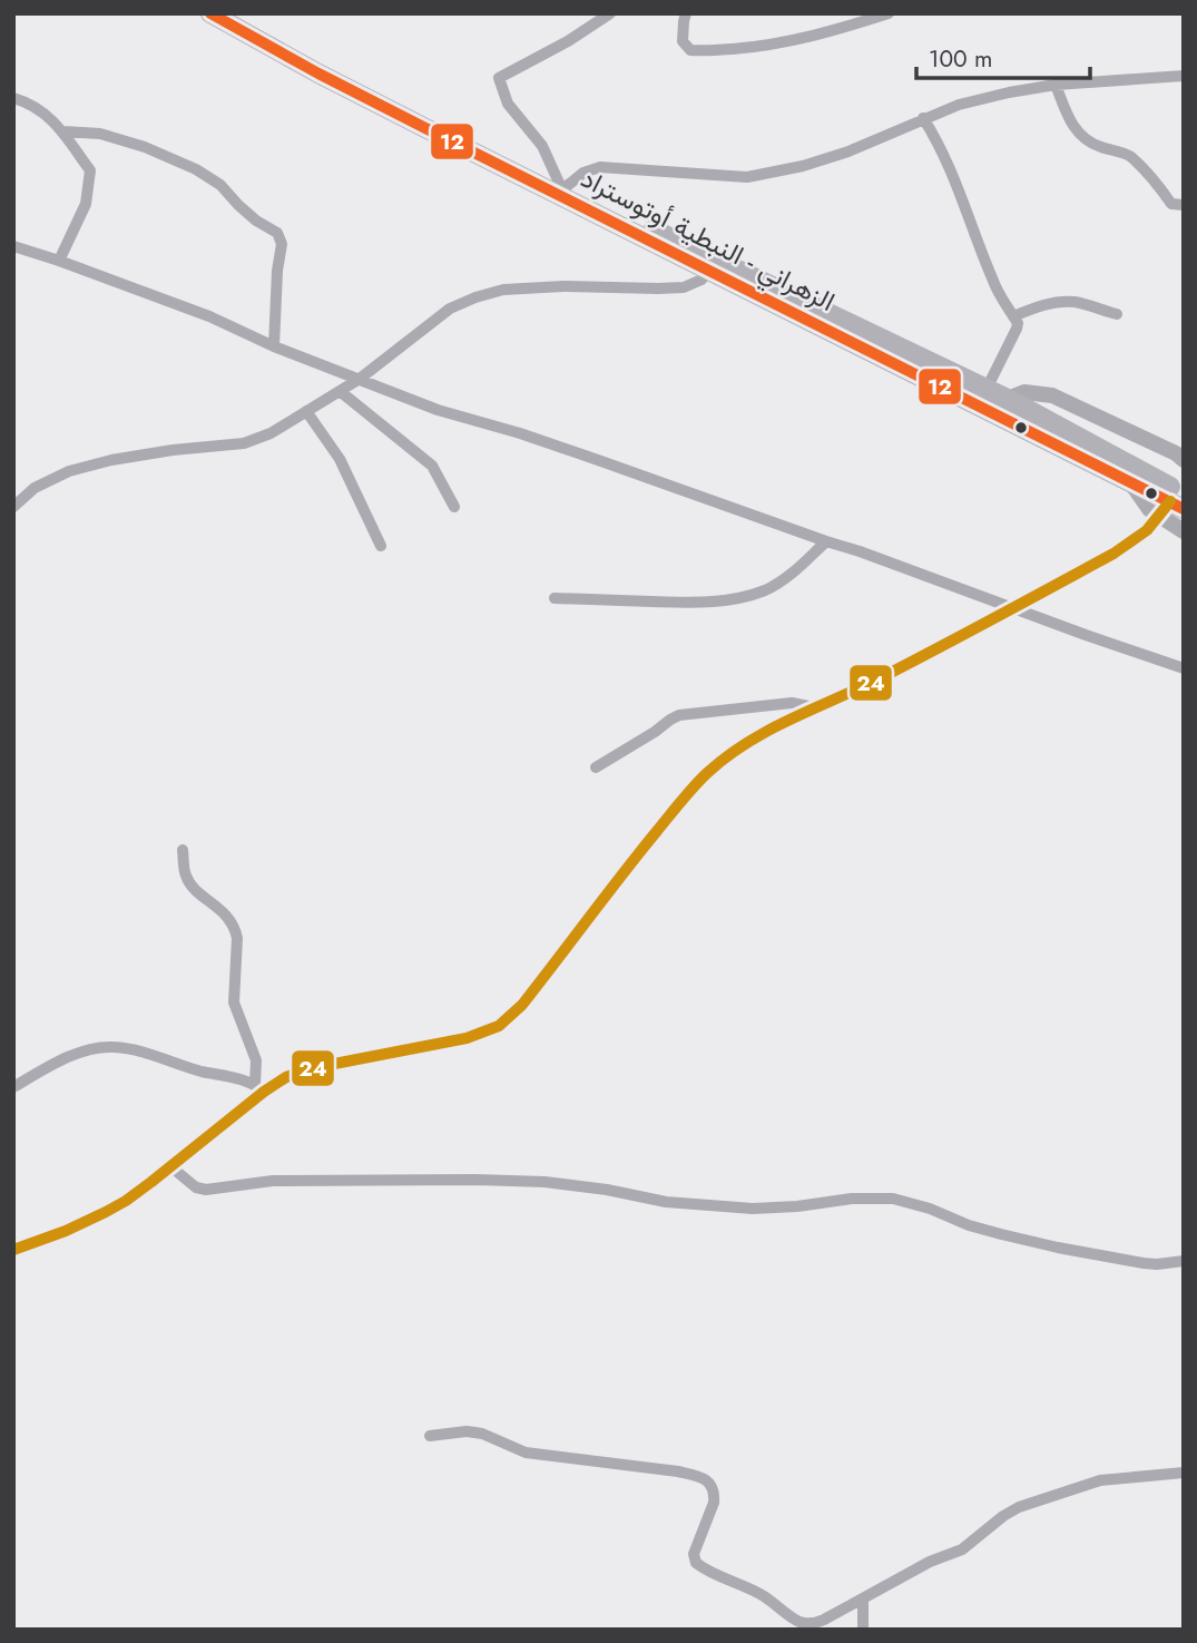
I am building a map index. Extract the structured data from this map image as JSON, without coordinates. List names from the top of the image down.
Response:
{
  "streets": {
    "highway": ["الزهراني - النبطية أوتوستراد"]
  },
  "lines": ["transit line 12", "transit line 24"],
  "scale_bar": "100 m"
}
